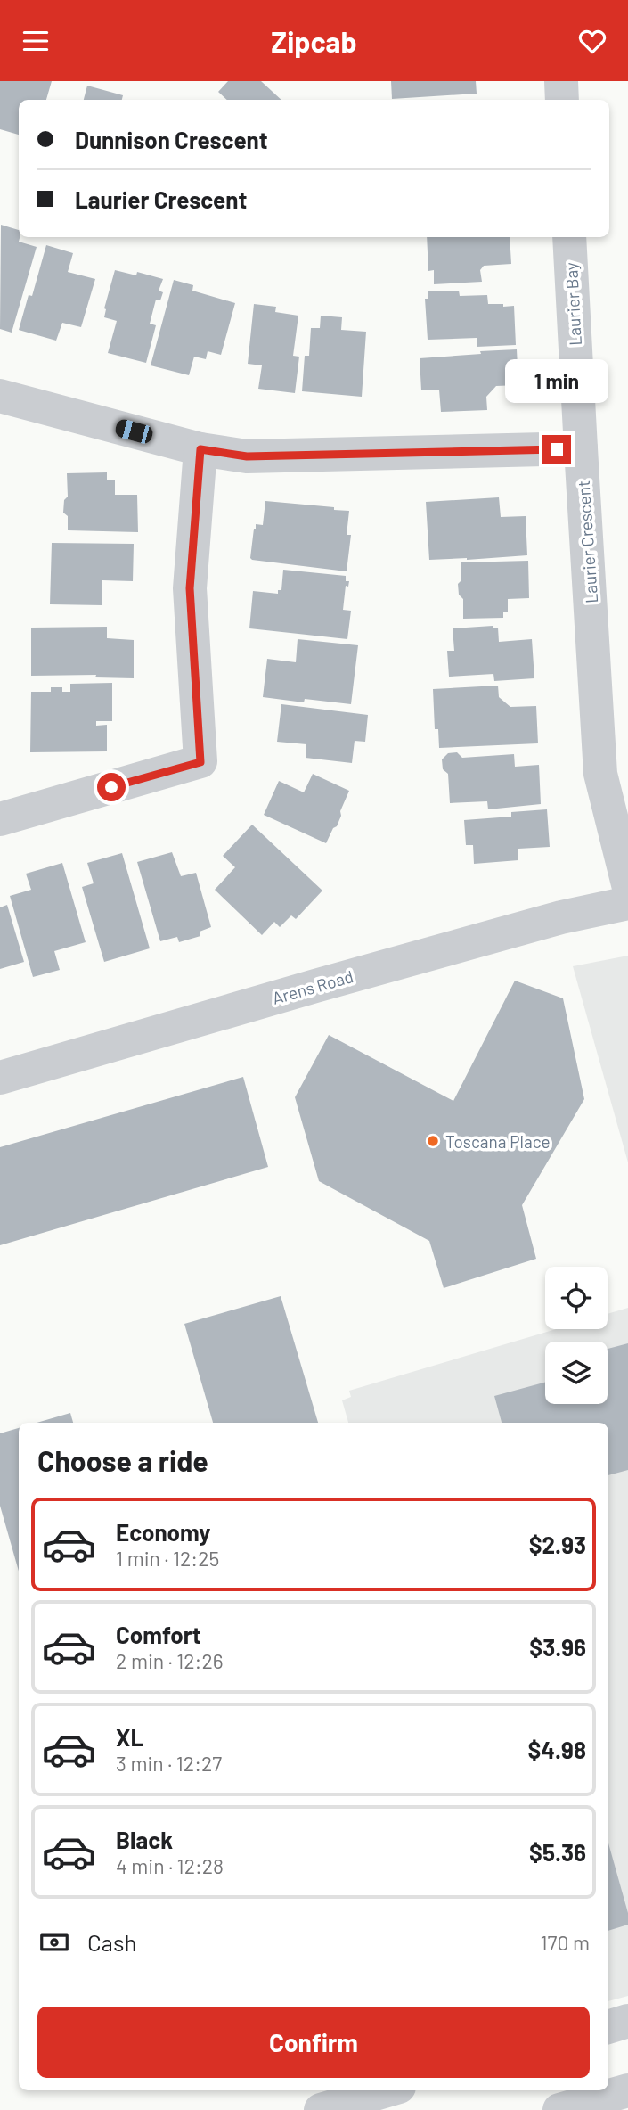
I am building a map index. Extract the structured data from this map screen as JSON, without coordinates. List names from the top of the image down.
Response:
{
  "streets": {
    "street": ["Laurier Bay", "Laurier Crescent", "Arens Road"]
  },
  "crossings": [
    ["Laurier Bay", "Laurier Crescent"]
  ],
  "places": ["Toscana Place"],
  "page": {
    "header": "Zipcab",
    "banner": ["Dunnison Crescent", "Laurier Crescent"],
    "bubble": "1 min",
    "heading": "Choose a ride",
    "list": [
      {
        "name": "Economy",
        "note": "1 min · 12:25",
        "value": "$2.93"
      },
      {
        "name": "Comfort",
        "note": "2 min · 12:26",
        "value": "$3.96"
      },
      {
        "name": "XL",
        "note": "3 min · 12:27",
        "value": "$4.98"
      },
      {
        "name": "Black",
        "note": "4 min · 12:28",
        "value": "$5.36"
      }
    ],
    "pay": ["Cash", "170 m"],
    "buttons": "Confirm"
  }
}
